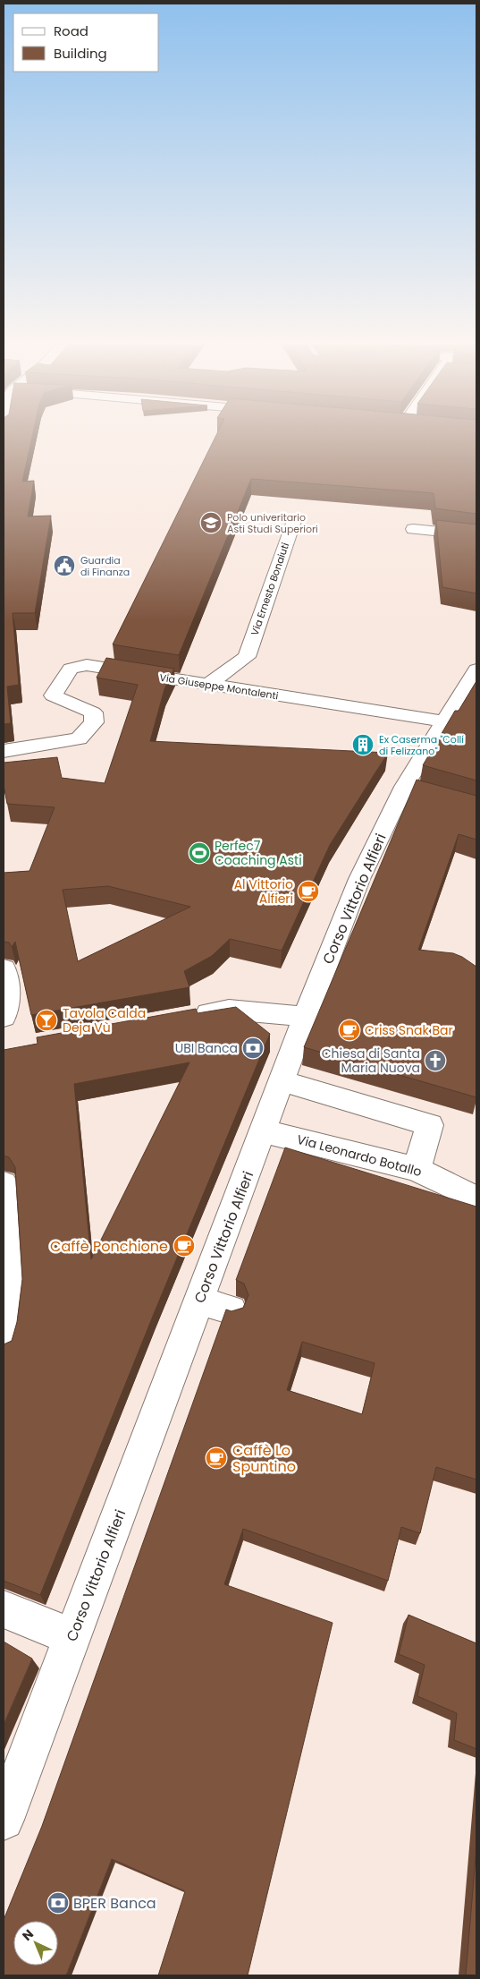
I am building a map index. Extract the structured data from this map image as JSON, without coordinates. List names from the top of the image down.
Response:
{
  "streets": {
    "street": [
      "Via Ernesto Bonaiuti",
      "Via Giuseppe Montalenti",
      "Corso Vittorio Alfieri",
      "Via Leonardo Botallo"
    ]
  },
  "crossings": [
    ["Via Ernesto Bonaiuti", "Via Giuseppe Montalenti"],
    ["Via Giuseppe Montalenti", "Corso Vittorio Alfieri"],
    ["Corso Vittorio Alfieri", "Via Leonardo Botallo"]
  ],
  "places": {
    "school or university": ["Polo univeritario Asti Studi Superiori"],
    "public building": ["Guardia di Finanza"],
    "building": ["Ex Caserma \"Colli di Felizzano\""],
    "sports": ["Perfec7 Coaching Asti"],
    "cafe": [
      "Al Vittorio Alfieri",
      "Criss Snak Bar",
      "Caffè Ponchione",
      "Caffè Lo Spuntino"
    ],
    "bar": ["Tavola Calda Deja Vù"],
    "bank": ["UBI Banca", "BPER Banca"],
    "church": ["Chiesa di Santa Maria Nuova"]
  },
  "legend": ["Road", "Building"],
  "north": "top left"
}
